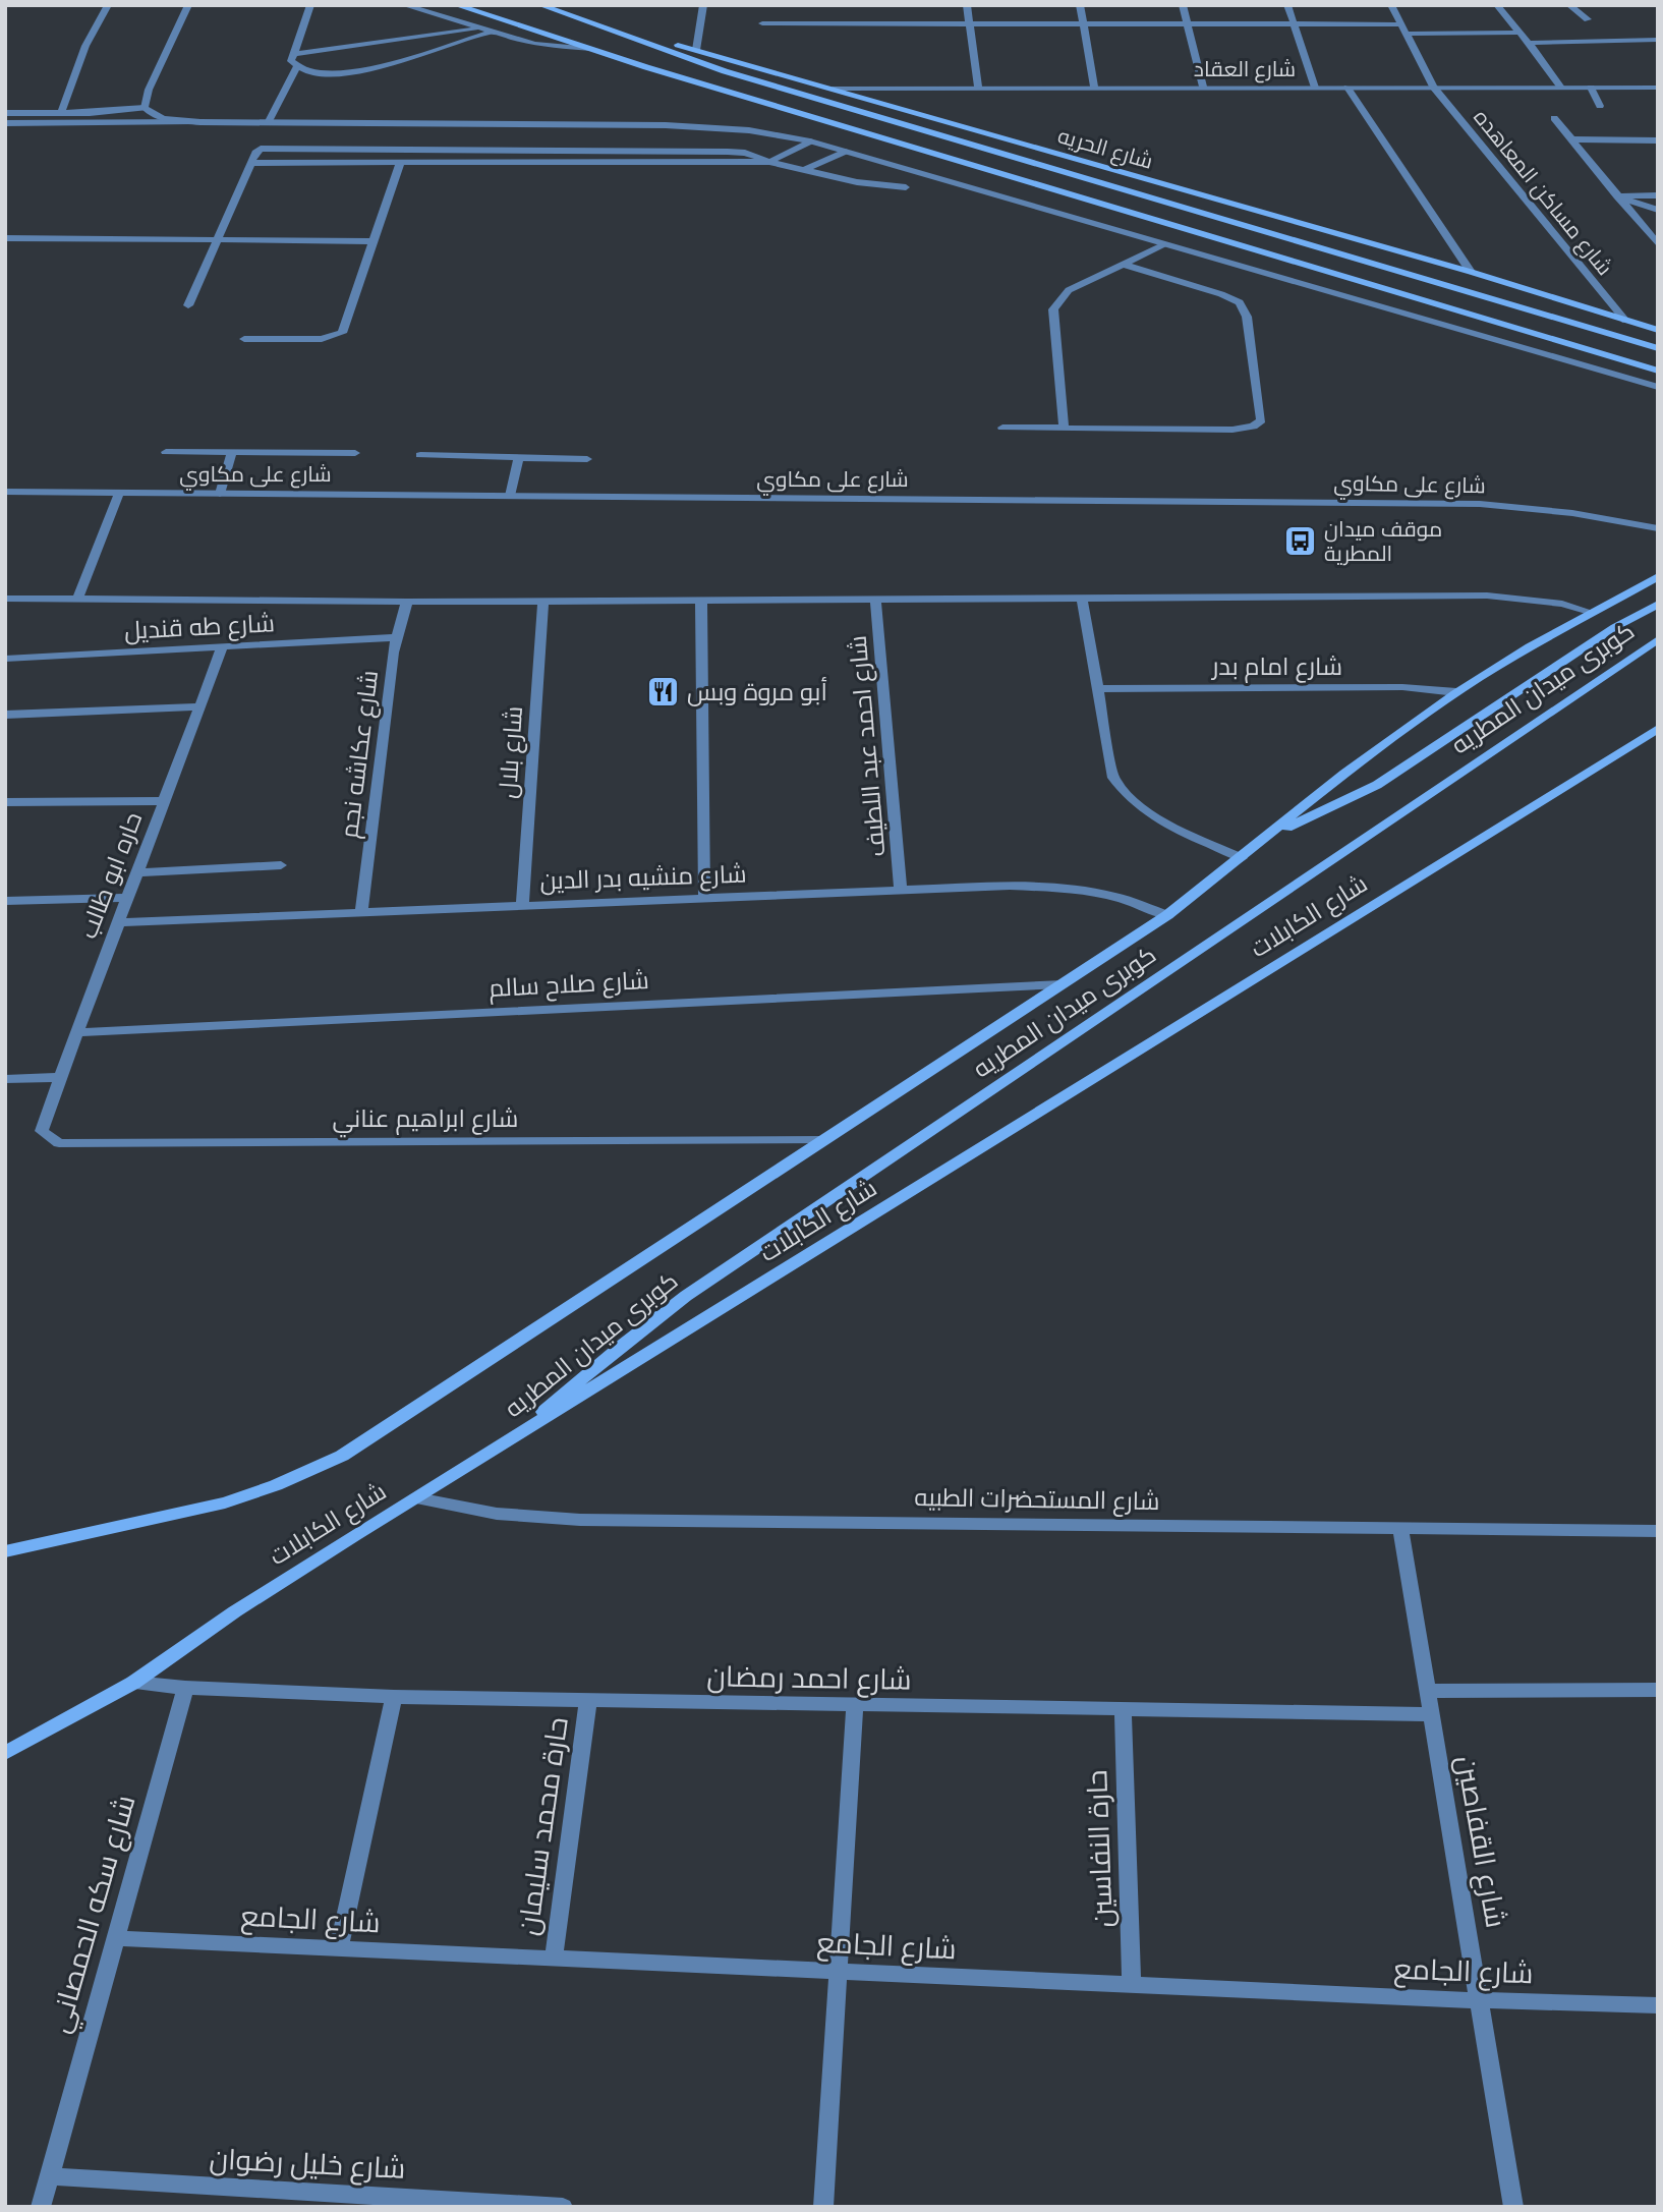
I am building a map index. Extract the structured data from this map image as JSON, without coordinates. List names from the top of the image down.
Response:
{
  "streets": {
    "main road": ["شارع الحريه", "كوبرى ميدان المطريه", "شارع الكابلات"],
    "street": [
      "شارع العقاد",
      "شارع مساكن المعاهده",
      "شارع على مكاوي",
      "شارع طه قنديل",
      "شارع امام بدر",
      "شارع احمد عبد اللطيف",
      "شارع بلال",
      "شارع عكاشه نجم",
      "حاره ابو طالب",
      "شارع منشيه بدر الدين",
      "شارع صلاح سالم",
      "شارع ابراهيم عناني",
      "شارع المستحضرات الطبيه",
      "شارع احمد رمضان",
      "حارة محمد سليمان",
      "شارع القفاصين",
      "حارة النفاسين",
      "شارع سكه الحمصاني",
      "شارع الجامع",
      "شارع خليل رضوان"
    ]
  },
  "crossings": [
    ["شارع العقاد", "شارع الحريه"],
    ["شارع العقاد", "شارع مساكن المعاهده"],
    ["شارع الحريه", "شارع مساكن المعاهده"],
    ["شارع طه قنديل", "شارع عكاشه نجم"],
    ["شارع طه قنديل", "حاره ابو طالب"],
    ["شارع امام بدر", "شارع الكابلات"],
    ["كوبرى ميدان المطريه", "شارع الكابلات"],
    ["شارع احمد عبد اللطيف", "شارع منشيه بدر الدين"],
    ["شارع بلال", "شارع منشيه بدر الدين"],
    ["شارع عكاشه نجم", "شارع منشيه بدر الدين"],
    ["حاره ابو طالب", "شارع منشيه بدر الدين"],
    ["حاره ابو طالب", "شارع صلاح سالم"],
    ["حاره ابو طالب", "شارع ابراهيم عناني"],
    ["شارع منشيه بدر الدين", "شارع الكابلات"],
    ["شارع الكابلات", "شارع صلاح سالم"],
    ["شارع الكابلات", "شارع ابراهيم عناني"],
    ["شارع الكابلات", "شارع المستحضرات الطبيه"],
    ["شارع المستحضرات الطبيه", "شارع القفاصين"],
    ["شارع احمد رمضان", "حارة محمد سليمان"],
    ["شارع احمد رمضان", "شارع القفاصين"],
    ["شارع احمد رمضان", "حارة النفاسين"],
    ["شارع احمد رمضان", "شارع سكه الحمصاني"],
    ["حارة محمد سليمان", "شارع الجامع"],
    ["شارع القفاصين", "شارع الجامع"],
    ["حارة النفاسين", "شارع الجامع"],
    ["شارع سكه الحمصاني", "شارع الجامع"],
    ["شارع سكه الحمصاني", "شارع خليل رضوان"]
  ],
  "places": {
    "bus stop": ["موقف ميدان المطرية"],
    "restaurant": ["أبو مروة وبس"]
  }
}
